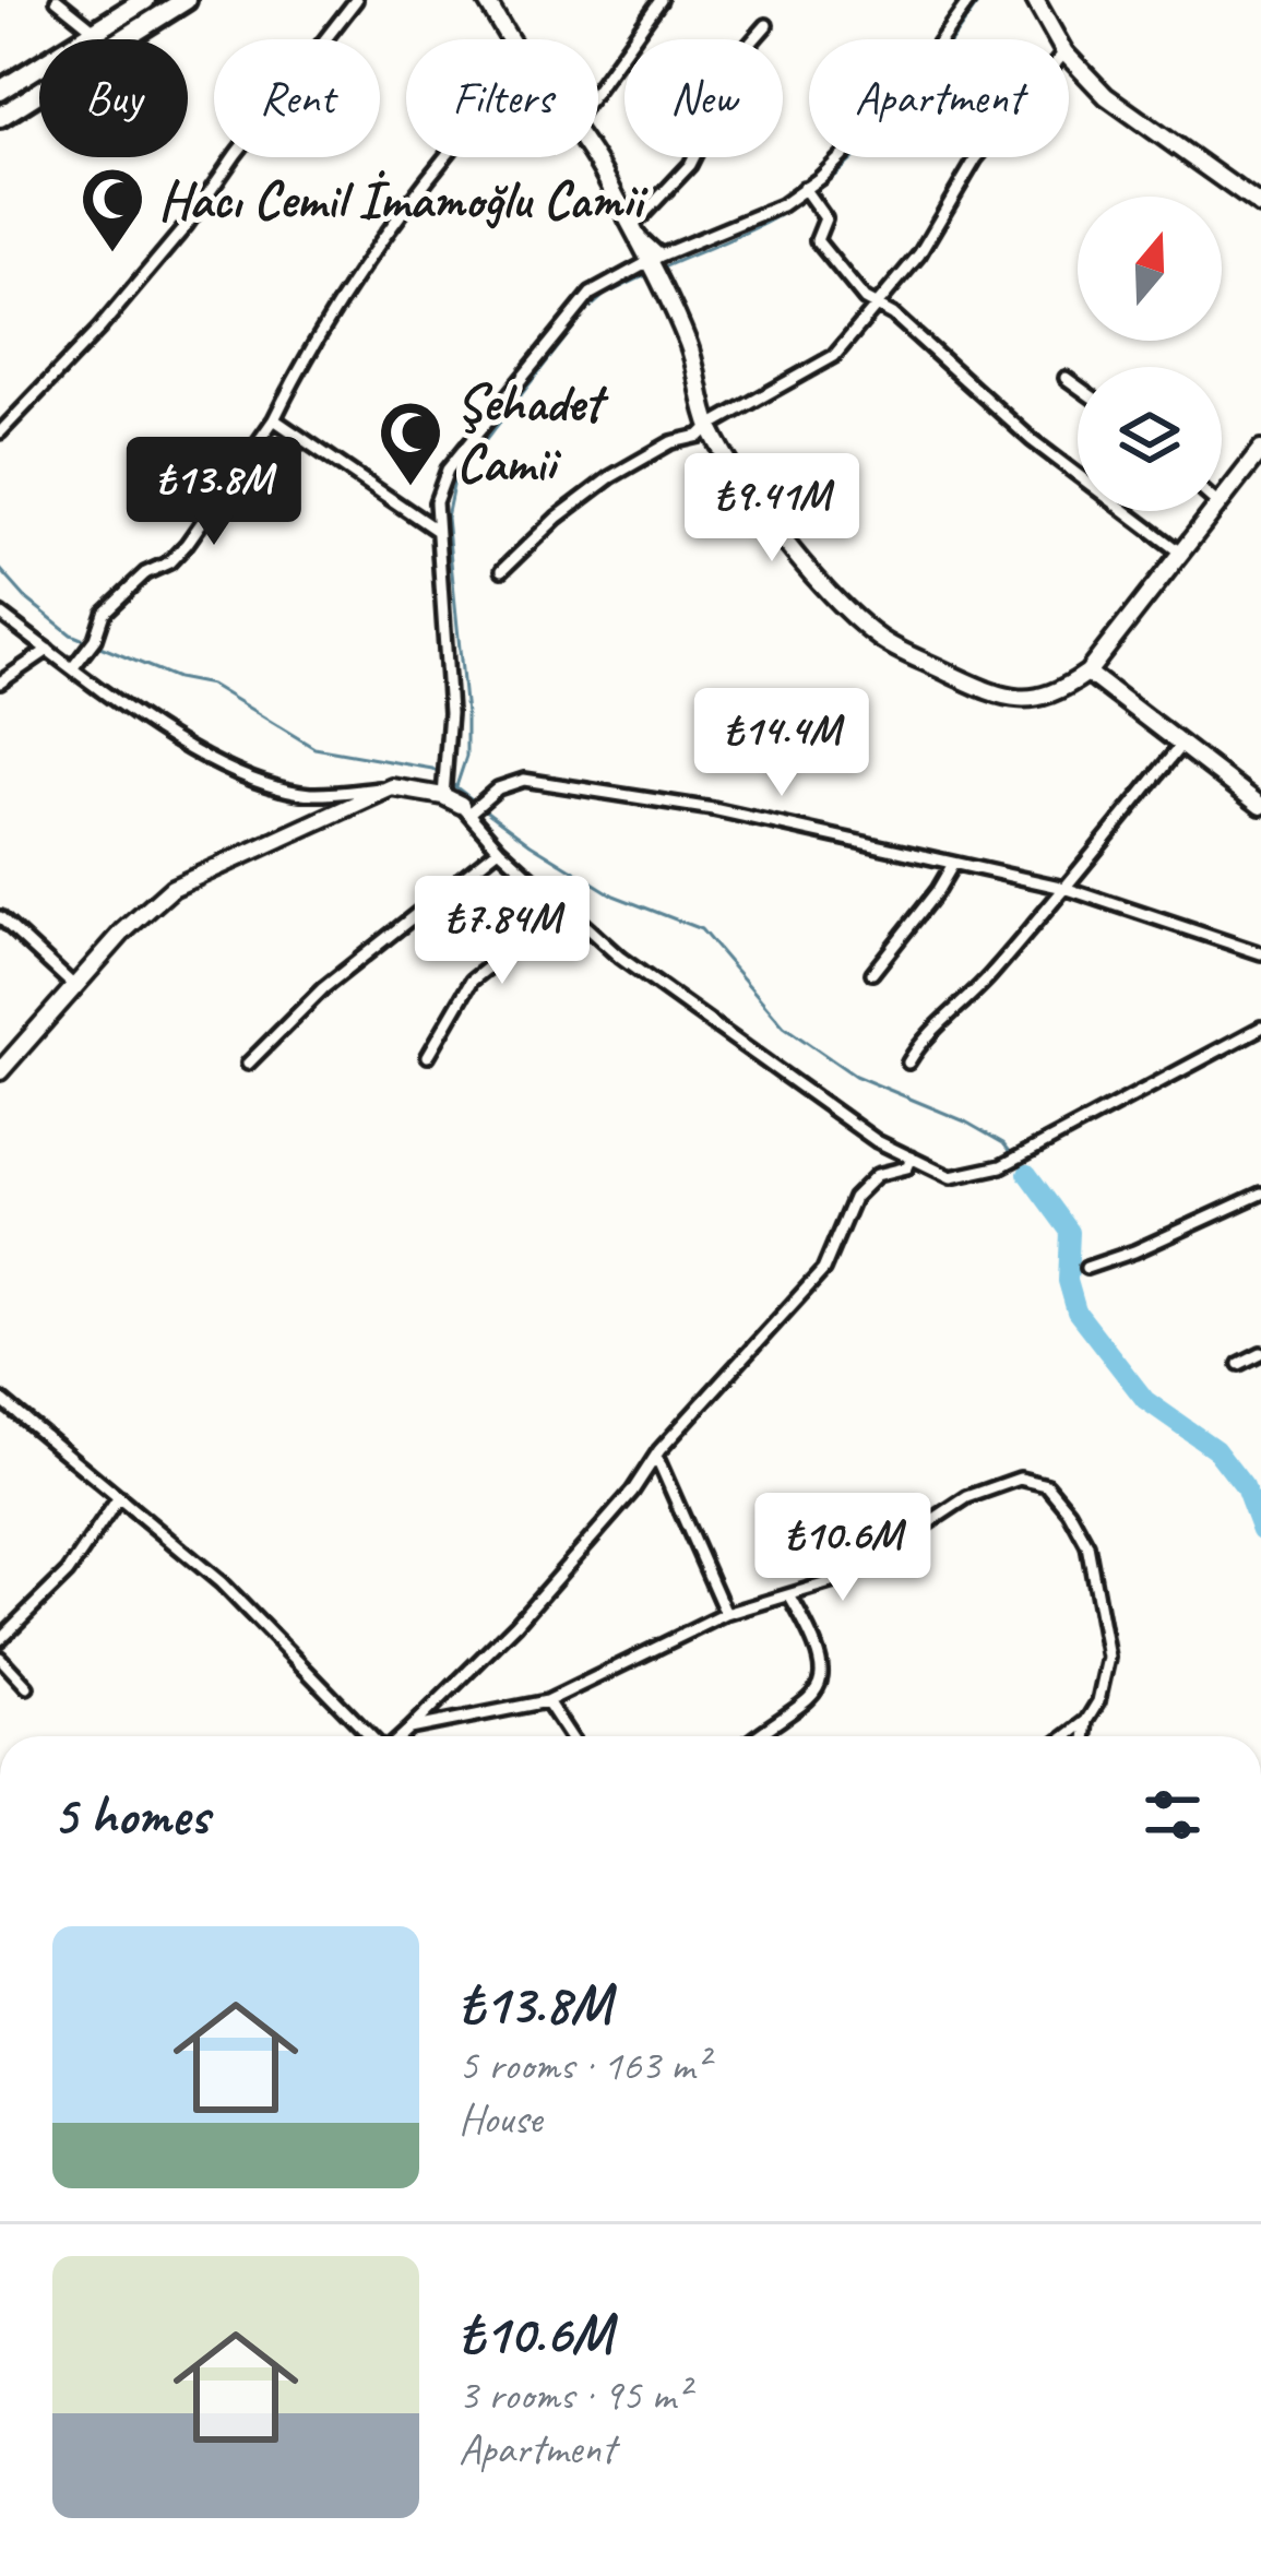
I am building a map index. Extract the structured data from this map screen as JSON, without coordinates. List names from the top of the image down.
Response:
{
  "places": {
    "mosque": ["Hacı Cemil İmamoğlu Camii", "Şehadet Camii"]
  },
  "north": "top",
  "page": {
    "chip": [
      "Buy",
      "Rent",
      "Filters",
      "New",
      "Apartment"
    ],
    "price": [
      "₺13.8M",
      "₺9.41M",
      "₺14.4M",
      "₺7.84M",
      "₺10.6M"
    ],
    "heading": "5 homes",
    "list": [
      {
        "name": "₺13.8M",
        "note": "5 rooms · 163 m² · House"
      },
      {
        "name": "₺10.6M",
        "note": "3 rooms · 95 m² · Apartment"
      }
    ]
  }
}
